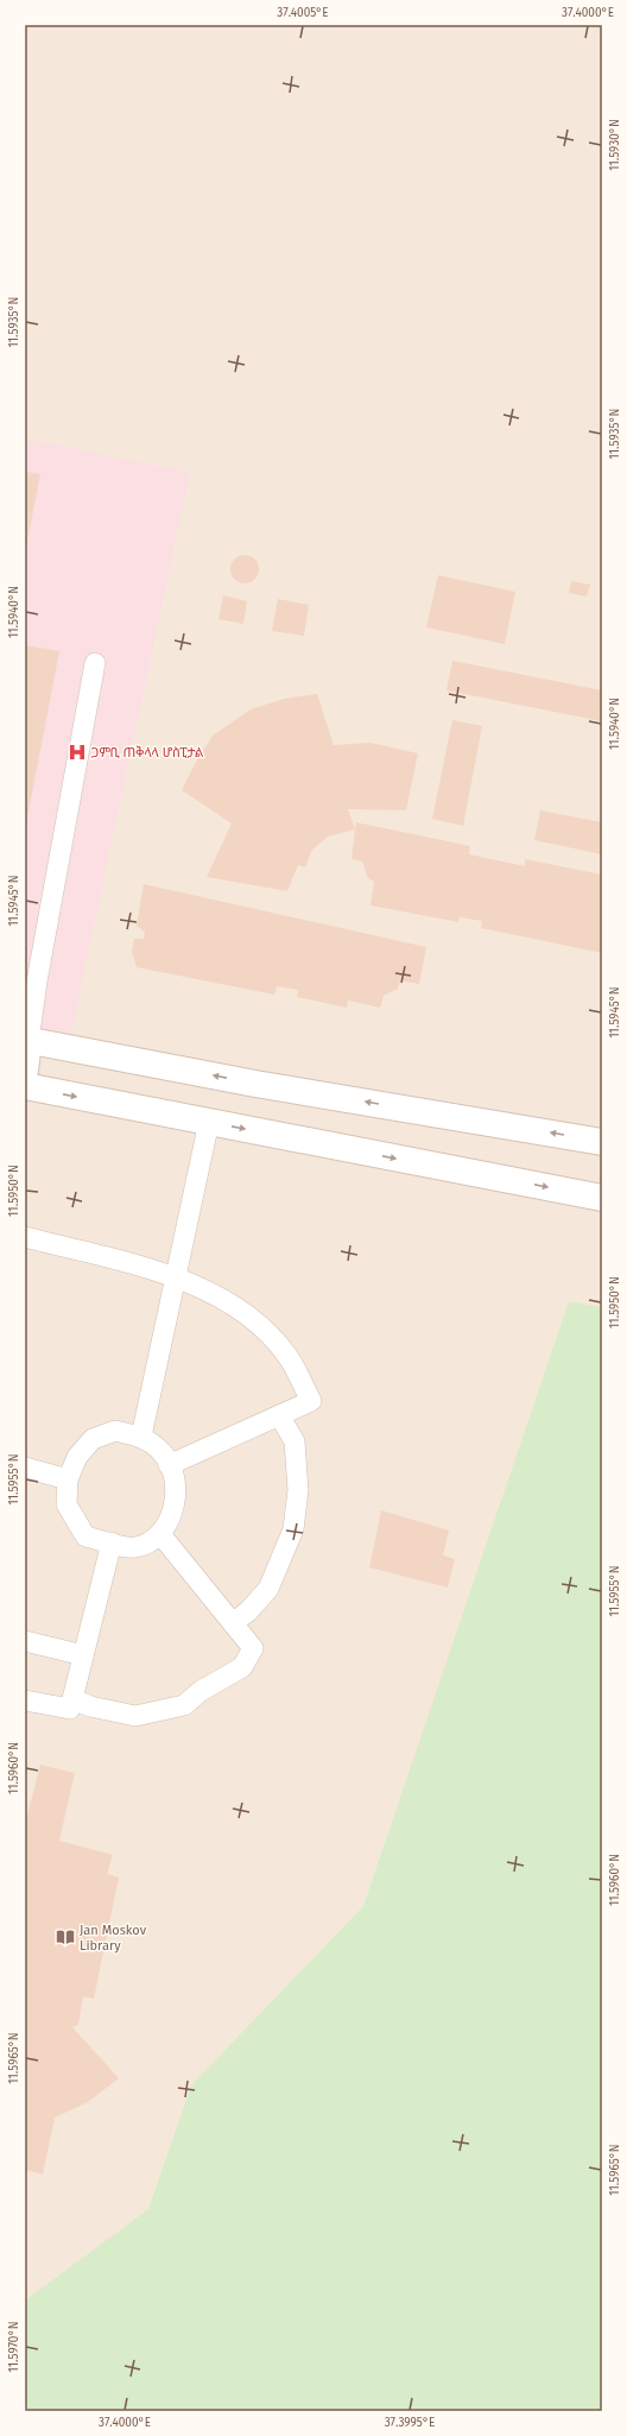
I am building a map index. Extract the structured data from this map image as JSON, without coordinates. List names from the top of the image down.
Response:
{
  "places": {
    "hospital": ["ጋምቢ ጠቅላላ ሆስፒታል"],
    "library": ["Jan Moskov Library"]
  },
  "coordinates": [
    "37.4005°E",
    "37.4000°E",
    "11.5930°N",
    "11.5935°N",
    "11.5940°N",
    "11.5945°N",
    "11.5950°N",
    "11.5955°N",
    "11.5960°N",
    "11.5965°N",
    "11.5970°N",
    "37.3995°E"
  ]
}
